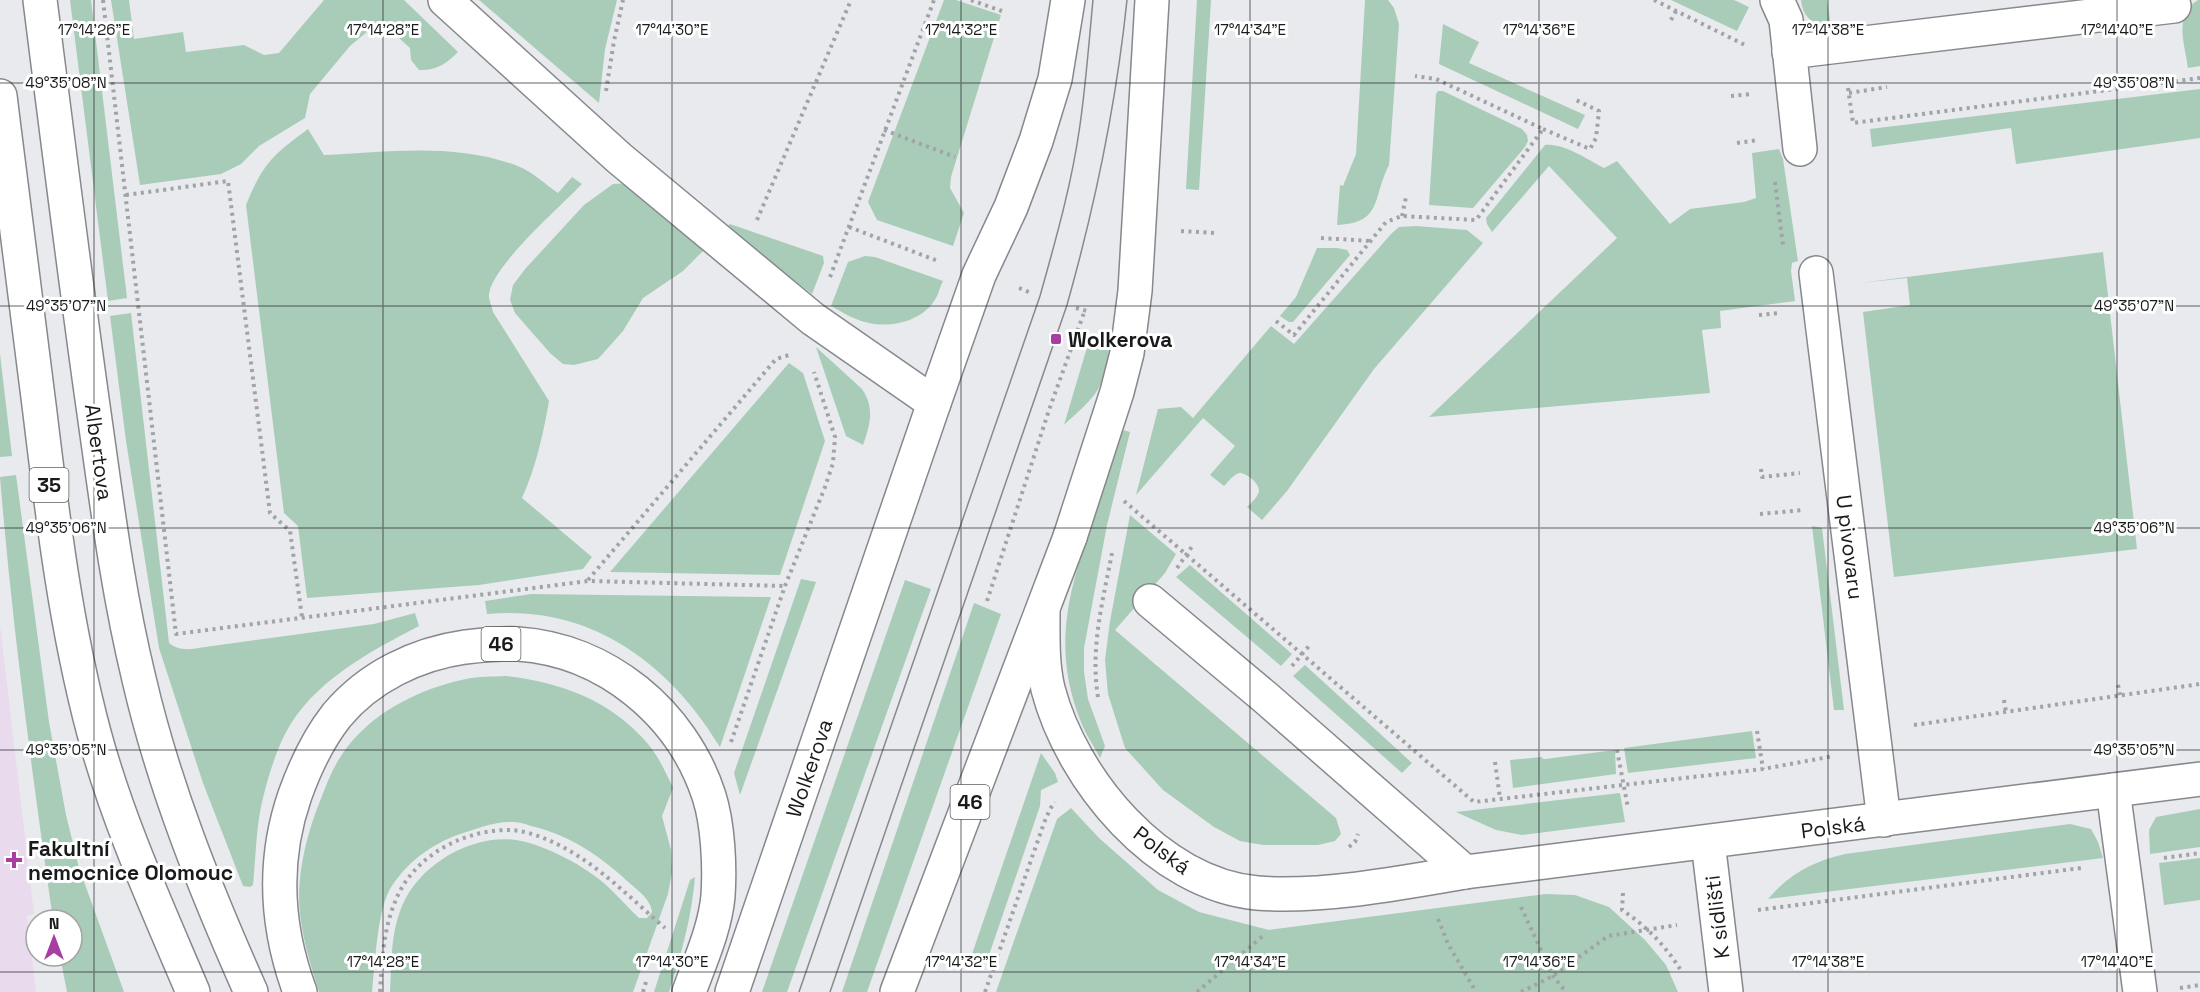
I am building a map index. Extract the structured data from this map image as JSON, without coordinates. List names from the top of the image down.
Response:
{
  "streets": {
    "main road": [
      "Albertova",
      "35",
      "U pivovaru",
      "46",
      "Wolkerova",
      "Polská",
      "K sídlišti"
    ]
  },
  "crossings": [
    ["U pivovaru", "Polská"],
    ["46", "Polská"],
    ["Polská", "K sídlišti"]
  ],
  "places": {
    "transit": ["Wolkerova"],
    "health": ["Fakultní nemocnice Olomouc"]
  },
  "north": "top",
  "coordinates": [
    "17°14'26\"E",
    "17°14'28\"E",
    "17°14'30\"E",
    "17°14'32\"E",
    "17°14'34\"E",
    "17°14'36\"E",
    "17°14'38\"E",
    "17°14'40\"E",
    "49°35'08\"N",
    "49°35'07\"N",
    "49°35'06\"N",
    "49°35'05\"N"
  ]
}
